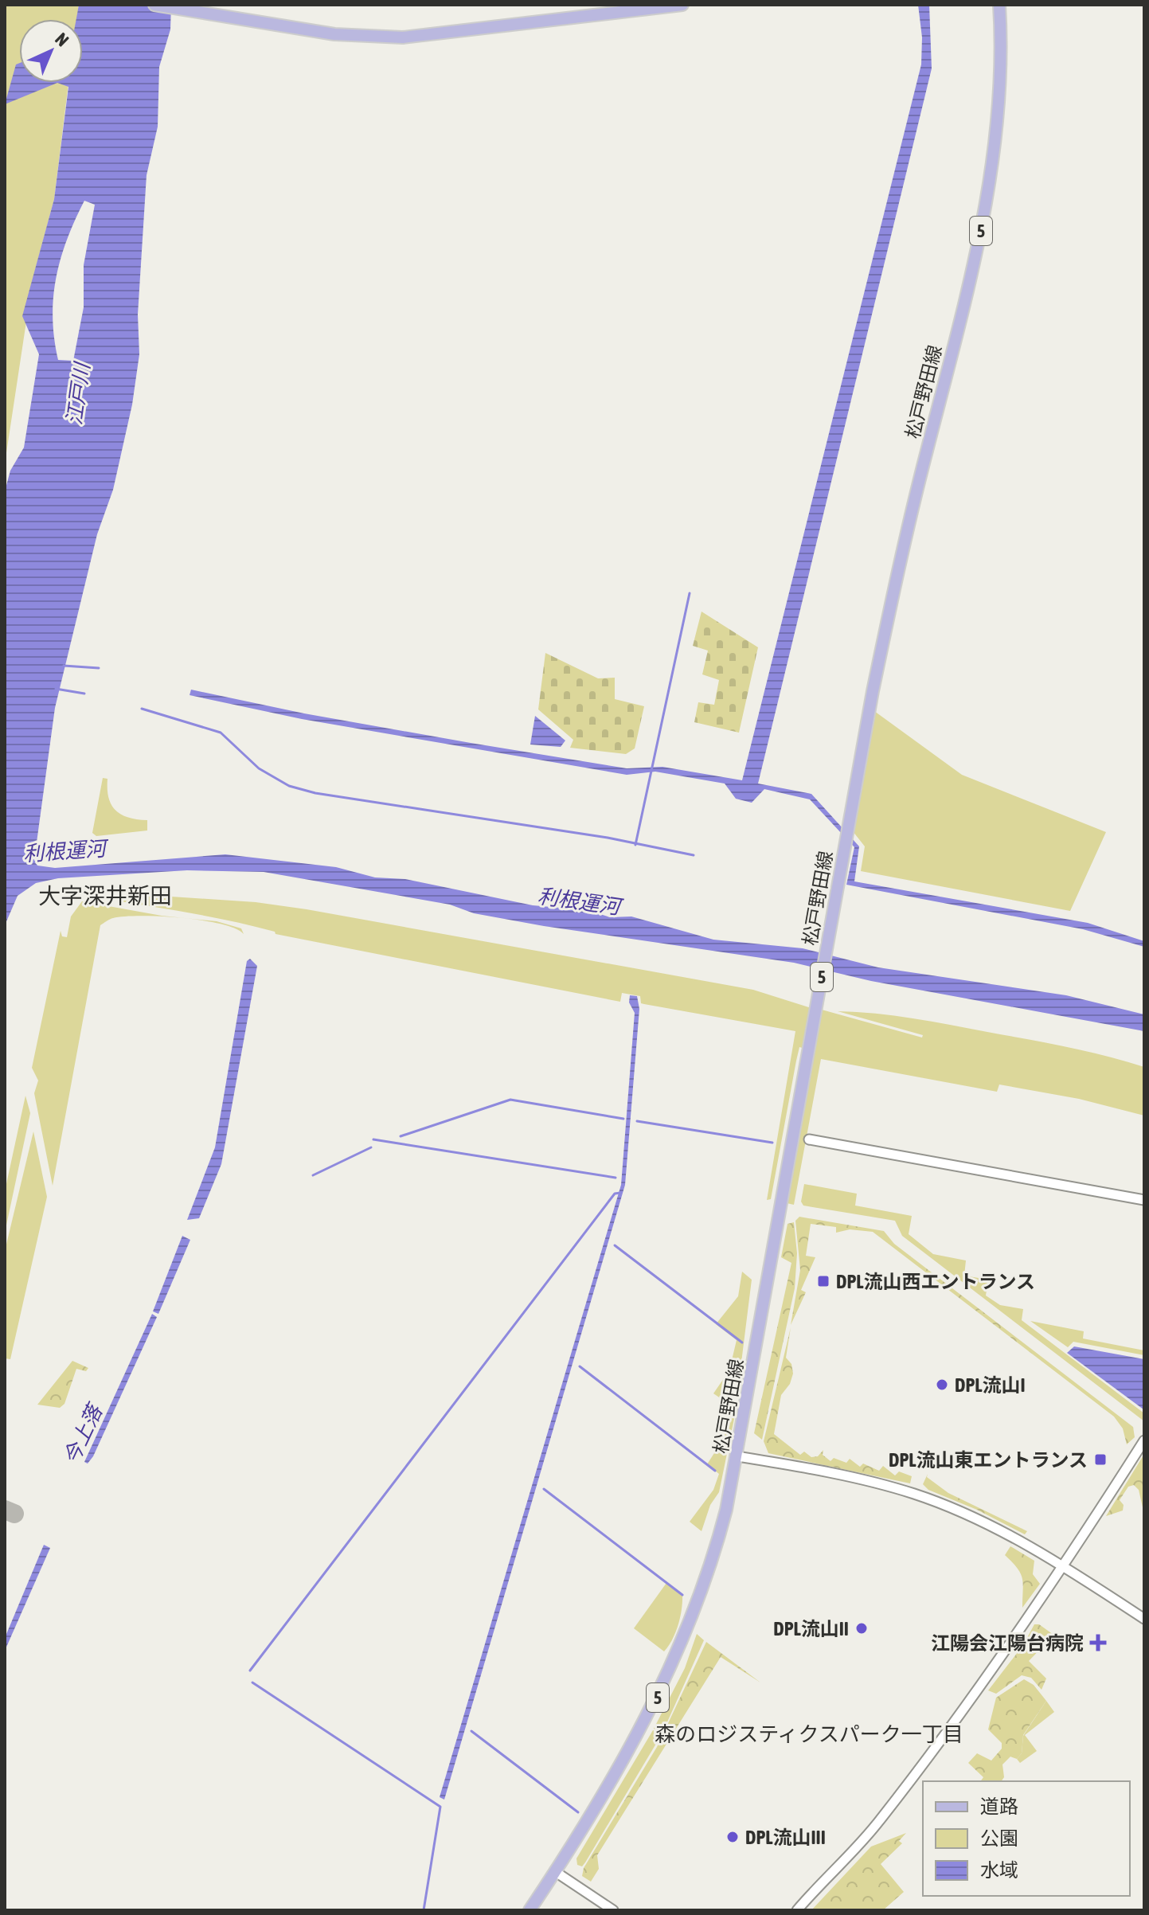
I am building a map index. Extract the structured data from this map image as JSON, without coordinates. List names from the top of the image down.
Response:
{
  "streets": {
    "main road": ["5", "松戸野田線"]
  },
  "districts": ["大字深井新田", "森のロジスティクスパーク一丁目"],
  "water": ["江戸川", "利根運河", "今上落"],
  "places": {
    "transit": ["DPL流山西エントランス", "DPL流山東エントランス"],
    "other": ["DPL流山I", "DPL流山II", "DPL流山III"],
    "health": ["江陽会江陽台病院"]
  },
  "legend": ["道路", "公園", "水域"],
  "north": "top right"
}
